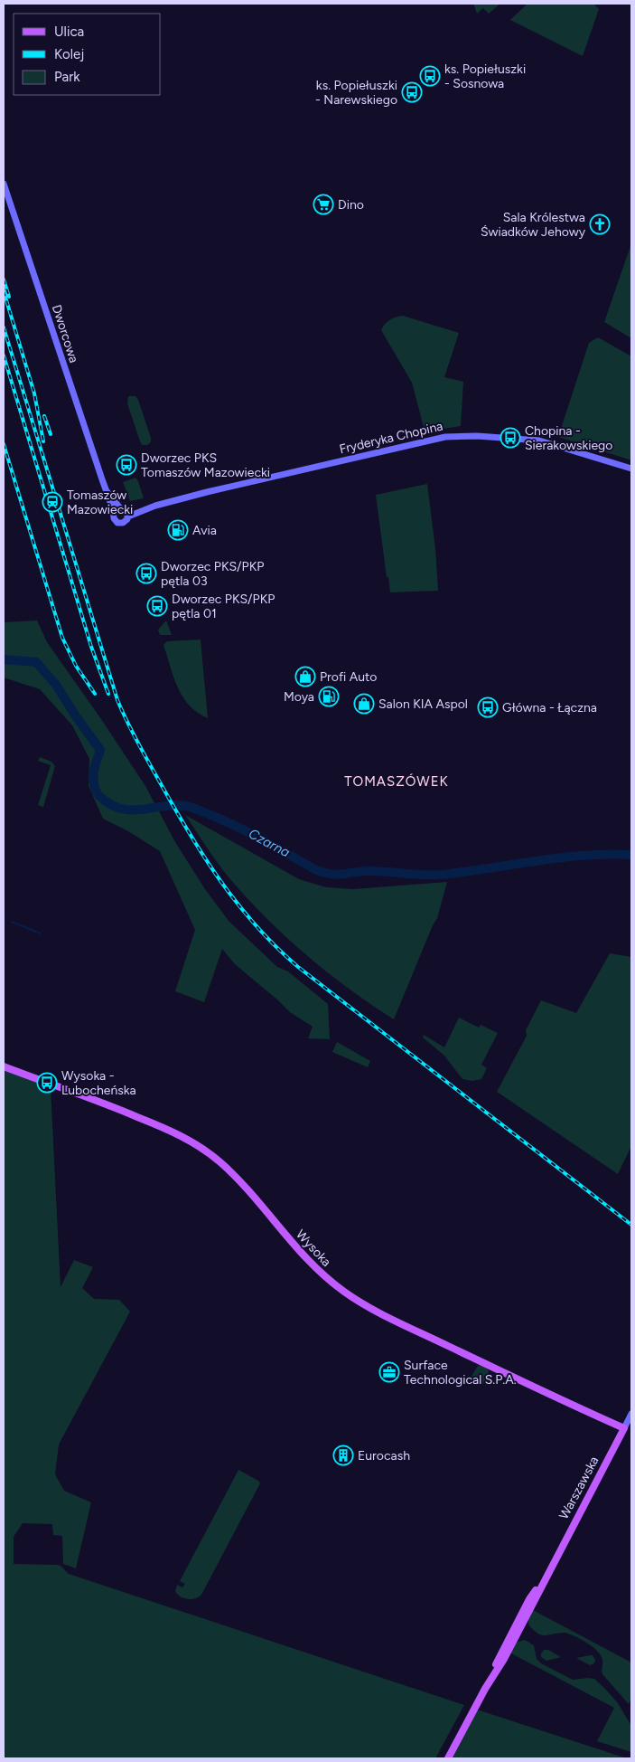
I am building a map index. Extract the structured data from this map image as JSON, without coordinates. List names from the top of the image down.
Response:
{
  "streets": {
    "main road": ["Wysoka", "Warszawska"],
    "street": ["Dworcowa", "Fryderyka Chopina"]
  },
  "crossings": [
    ["Dworcowa", "Fryderyka Chopina"],
    ["Wysoka", "Warszawska"]
  ],
  "districts": ["TOMASZÓWEK"],
  "water": ["Czarna"],
  "places": {
    "bus stop": [
      "ks. Popiełuszki - Sosnowa",
      "ks. Popiełuszki - Narewskiego",
      "Chopina - Sierakowskiego",
      "Dworzec PKS Tomaszów Mazowiecki",
      "Dworzec PKS/PKP pętla 03",
      "Dworzec PKS/PKP pętla 01",
      "Główna - Łączna",
      "Wysoka - Lubocheńska"
    ],
    "supermarket": ["Dino"],
    "church": ["Sala Królestwa Świadków Jehowy"],
    "station": ["Tomaszów Mazowiecki"],
    "fuel station": ["Avia", "Moya"],
    "shop": ["Profi Auto", "Salon KIA Aspol"],
    "office": ["Surface Technological S.P.A."],
    "building": ["Eurocash"]
  },
  "legend": ["Ulica", "Kolej", "Park"]
}
